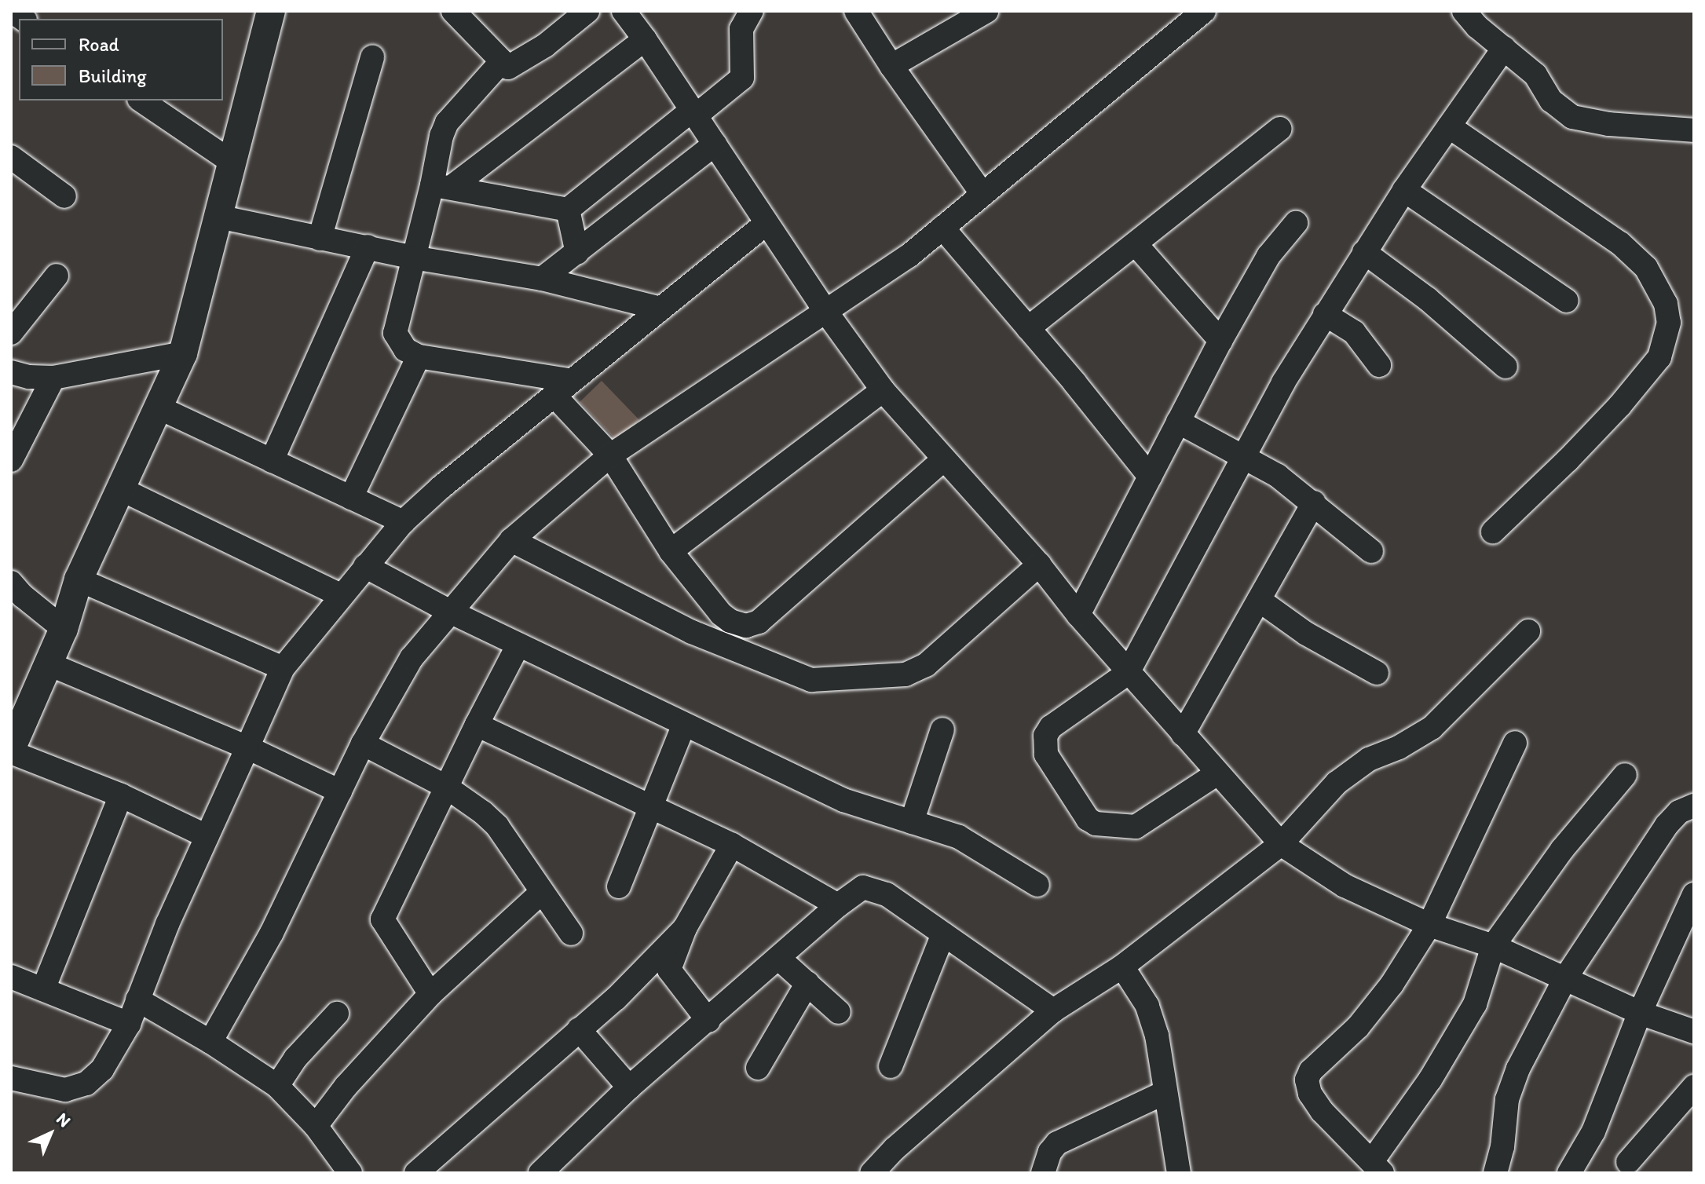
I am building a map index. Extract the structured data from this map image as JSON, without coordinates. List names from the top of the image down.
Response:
{
  "legend": ["Road", "Building"],
  "north": "top right"
}
